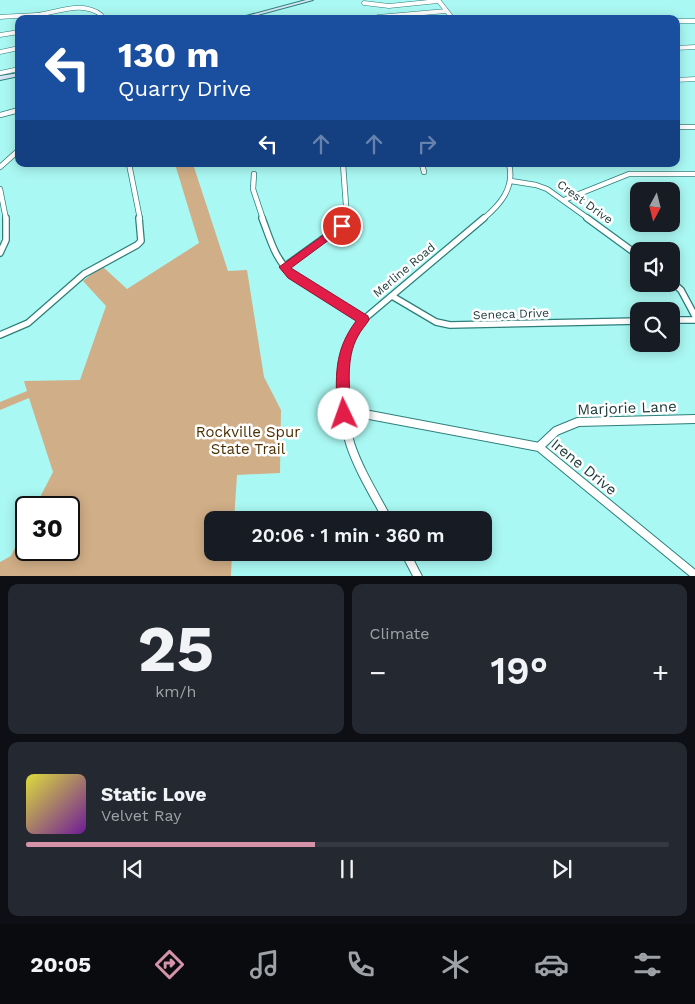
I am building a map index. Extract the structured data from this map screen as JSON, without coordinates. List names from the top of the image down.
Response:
{
  "streets": {
    "street": [
      "Crest Drive",
      "Merline Road",
      "Seneca Drive",
      "Marjorie Lane",
      "Irene Drive"
    ]
  },
  "crossings": [
    ["Crest Drive", "Merline Road"],
    ["Merline Road", "Seneca Drive"],
    ["Merline Road", "Irene Drive"],
    ["Marjorie Lane", "Irene Drive"]
  ],
  "parks": ["Rockville Spur State Trail"],
  "north": "bottom",
  "page": {
    "turn": ["130 m", "Quarry Drive"],
    "limit": "30",
    "trip": "20:06 · 1 min · 360 m",
    "tile": [
      ["25", "km/h"],
      "Climate"
    ],
    "heat": ["−", "19°", "+"],
    "song": ["Static Love", "Velvet Ray"],
    "tabs": "20:05"
  }
}
